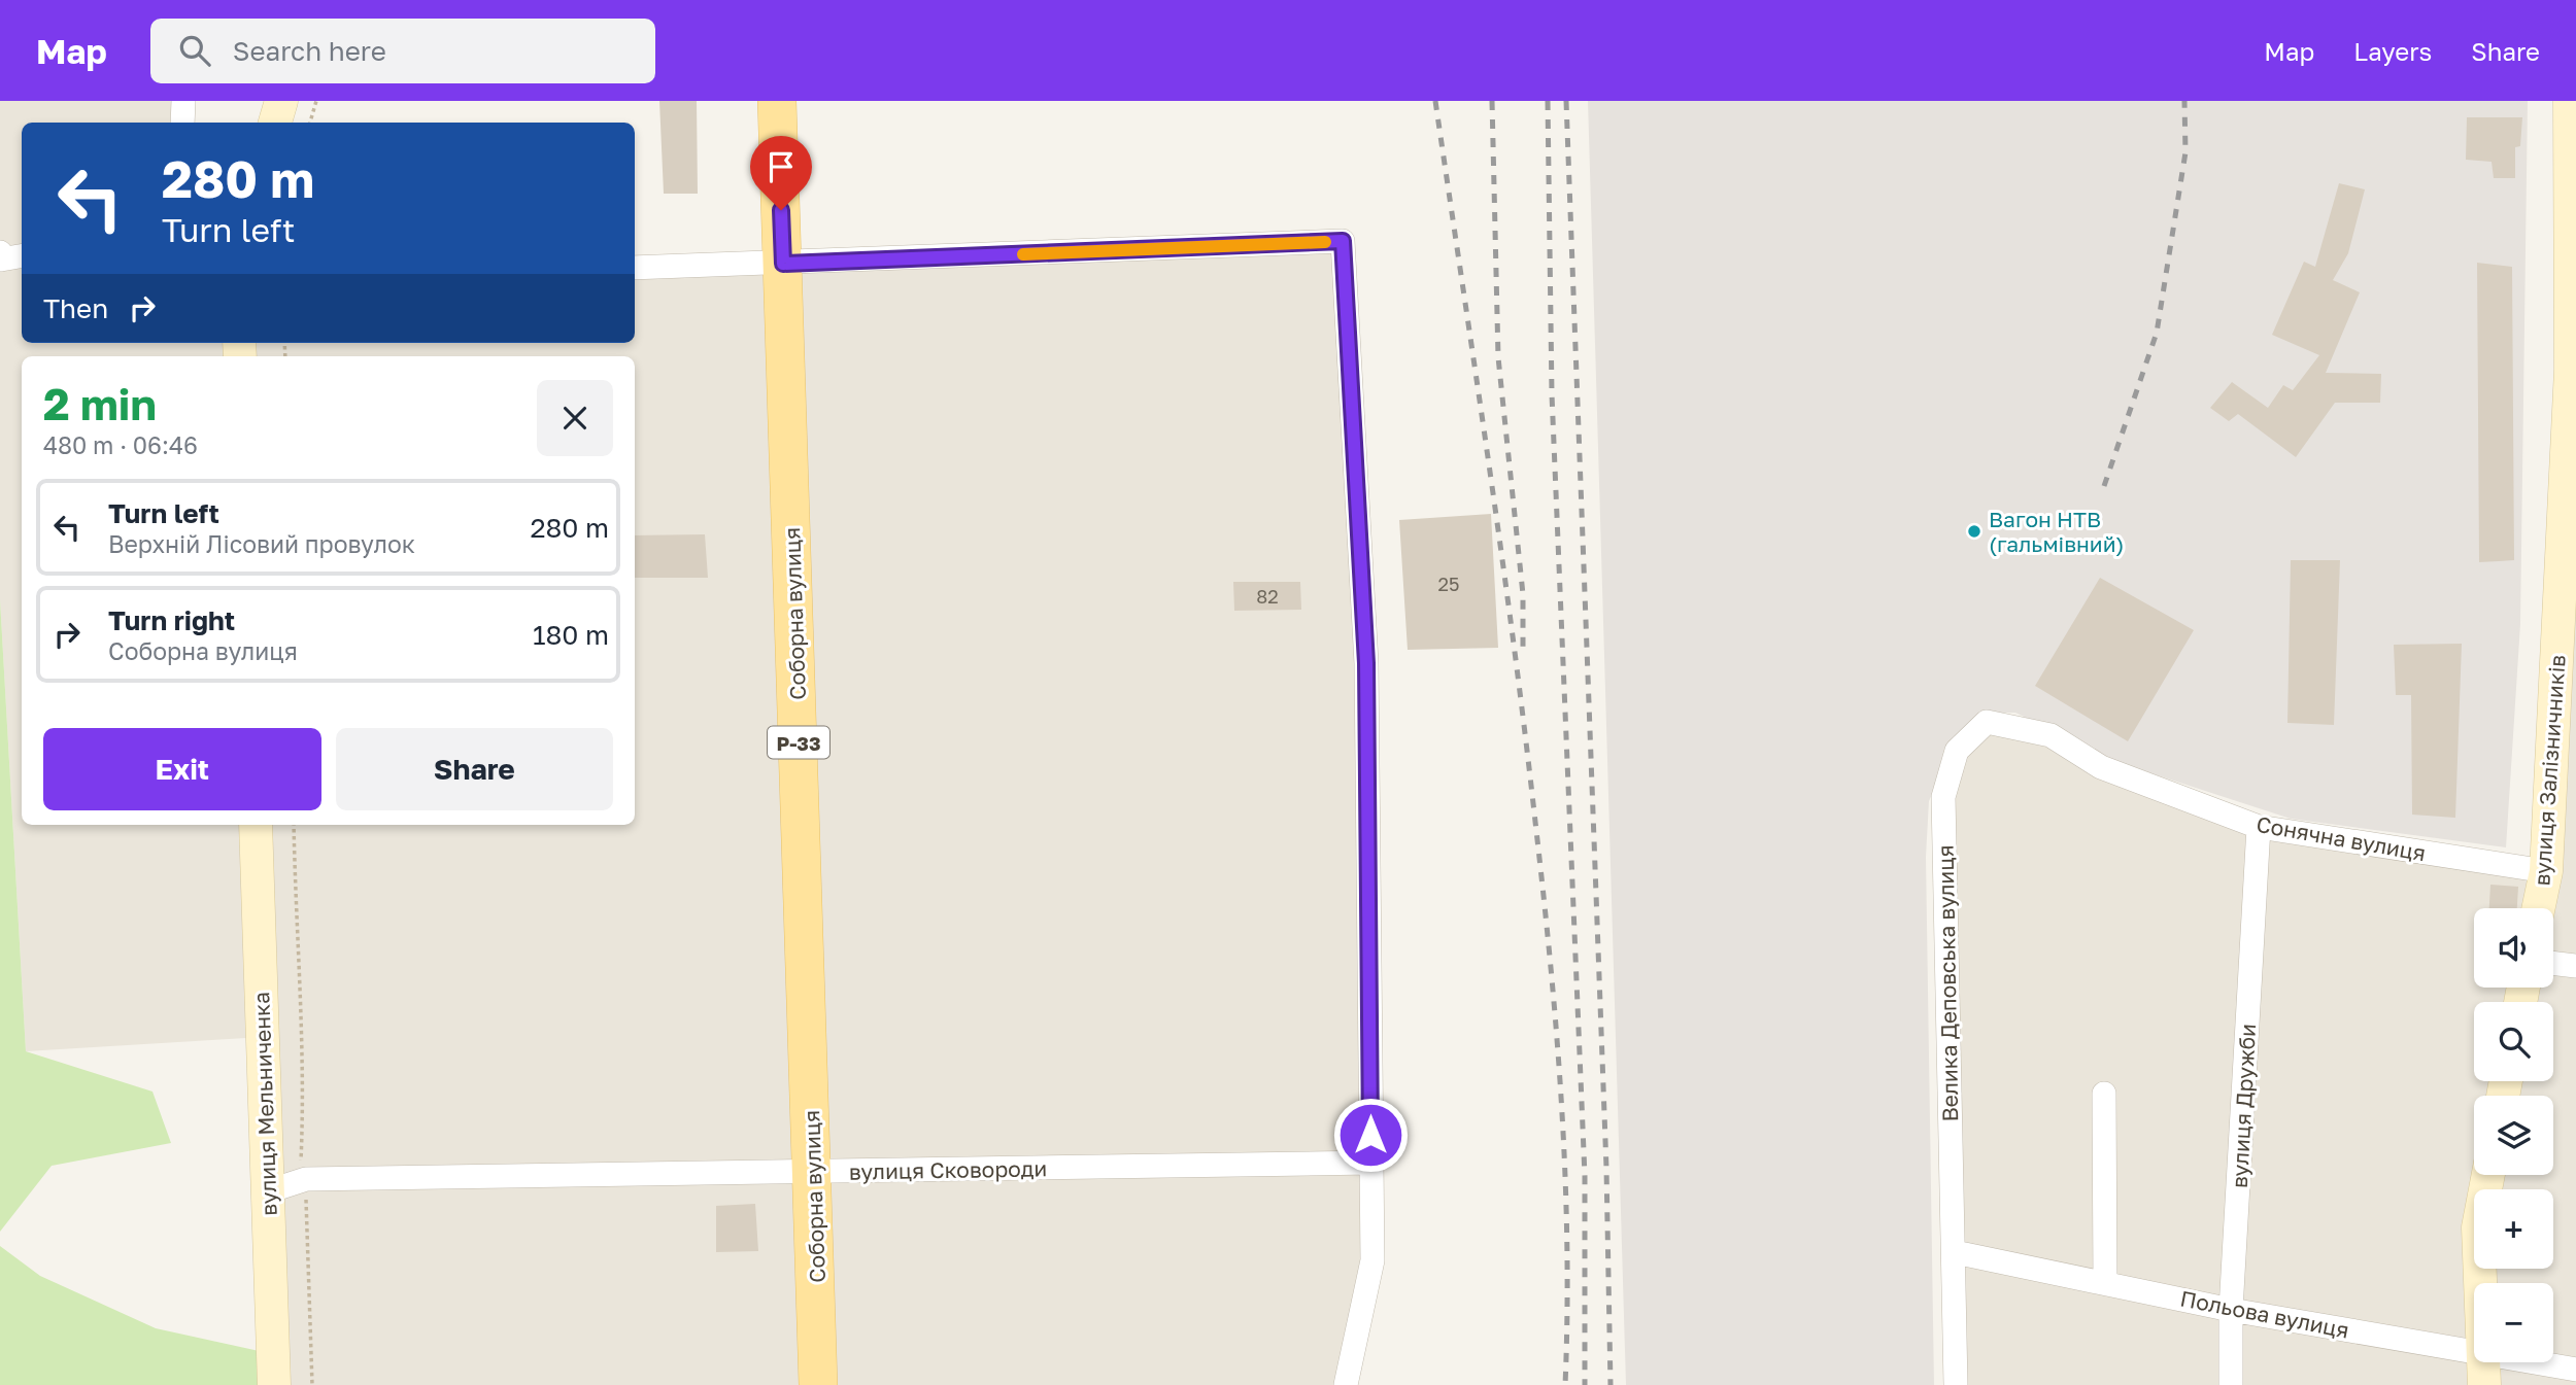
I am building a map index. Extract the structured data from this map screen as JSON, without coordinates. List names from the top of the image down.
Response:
{
  "streets": {
    "main road": [
      "Соборна вулиця",
      "Р-33",
      "вулиця Залізничників",
      "вулиця Мельниченка"
    ],
    "street": [
      "Сонячна вулиця",
      "Велика Деповська вулиця",
      "вулиця Дружби",
      "вулиця Сковороди",
      "Польова вулиця"
    ]
  },
  "crossings": [
    ["Соборна вулиця", "вулиця Сковороди"],
    ["вулиця Залізничників", "Сонячна вулиця"],
    ["Сонячна вулиця", "Велика Деповська вулиця"],
    ["Сонячна вулиця", "вулиця Дружби"],
    ["Велика Деповська вулиця", "Польова вулиця"],
    ["вулиця Мельниченка", "вулиця Сковороди"],
    ["вулиця Дружби", "Польова вулиця"]
  ],
  "places": ["Вагон НТВ (гальмівний)"],
  "house_numbers": ["25", "82"],
  "page": {
    "header": "Map",
    "search": "Search here",
    "nav": ["Map", "Layers", "Share"],
    "turn": ["280 m", "Turn left"],
    "then": "Then",
    "heading": ["2 min", "480 m · 06:46"],
    "list": [
      {
        "name": "Turn left",
        "note": "Верхній Лісовий провулок",
        "value": "280 m"
      },
      {
        "name": "Turn right",
        "note": "Соборна вулиця",
        "value": "180 m"
      }
    ],
    "buttons": ["Exit", "Share"],
    "map_buttons": ["+", "−"]
  }
}
